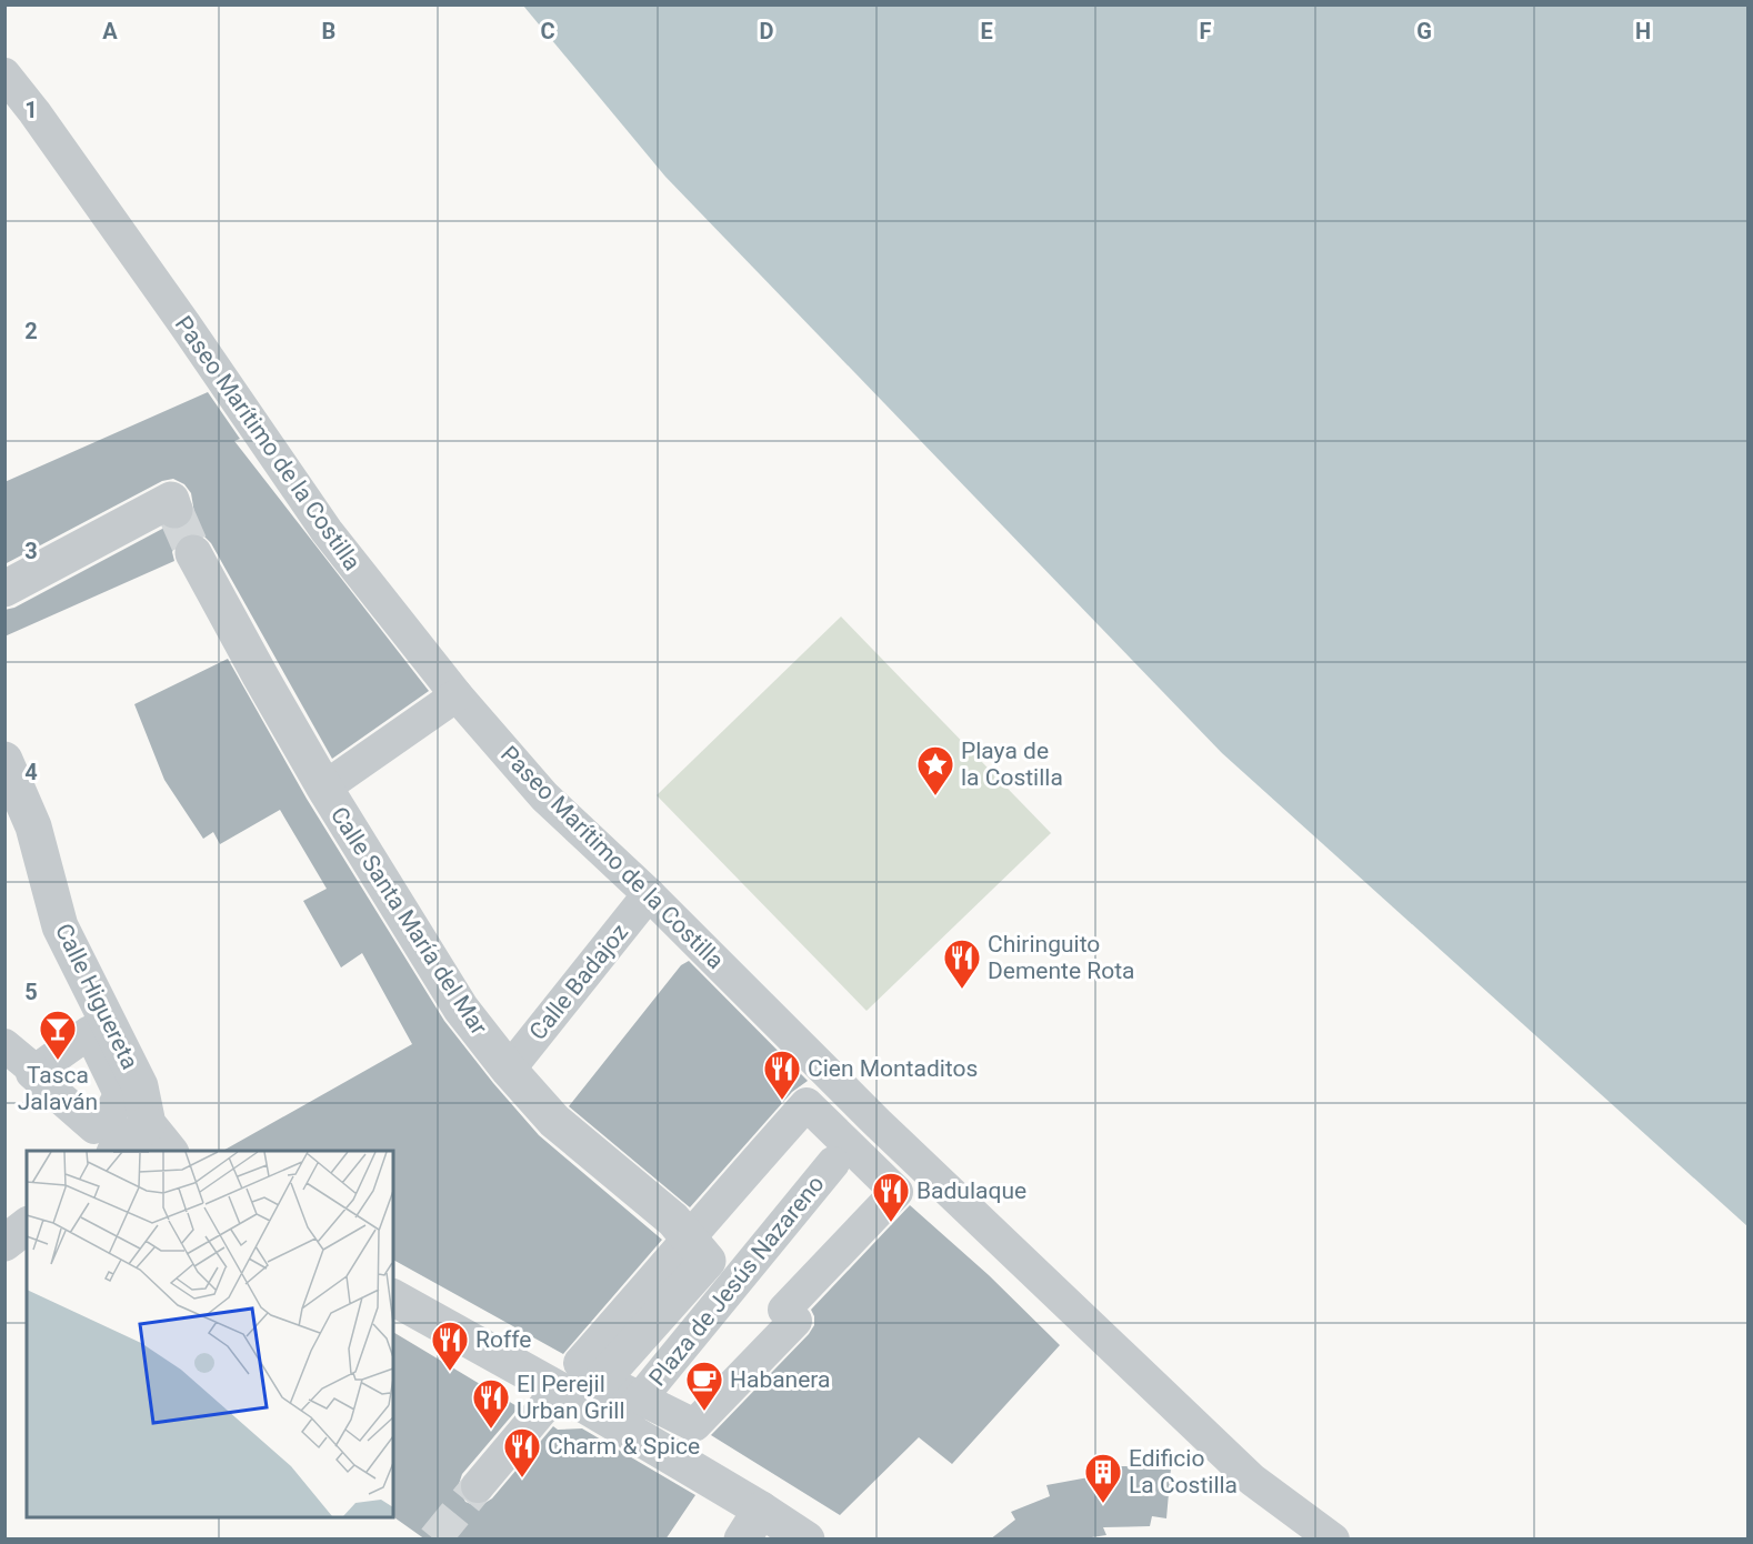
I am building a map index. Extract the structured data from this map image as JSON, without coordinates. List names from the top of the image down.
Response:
{
  "streets": {
    "street": [
      "Paseo Marítimo de la Costilla",
      "Calle Santa María del Mar",
      "Calle Badajoz",
      "Calle Higuereta",
      "Plaza de Jesús Nazareno"
    ]
  },
  "crossings": [
    ["Paseo Marítimo de la Costilla", "Calle Badajoz"],
    ["Calle Santa María del Mar", "Calle Badajoz"],
    ["Calle Santa María del Mar", "Plaza de Jesús Nazareno"]
  ],
  "places": {
    "place": ["Playa de la Costilla"],
    "restaurant": [
      "Chiringuito Demente Rota",
      "Cien Montaditos",
      "Badulaque",
      "Roffe",
      "El Perejil Urban Grill",
      "Charm & Spice"
    ],
    "bar": ["Tasca Jalaván"],
    "cafe": ["Habanera"],
    "building": ["Edificio La Costilla"]
  },
  "grid": {
    "columns": [
      "A",
      "B",
      "C",
      "D",
      "E",
      "F",
      "G",
      "H"
    ],
    "rows": [
      "1",
      "2",
      "3",
      "4",
      "5"
    ]
  }
}
